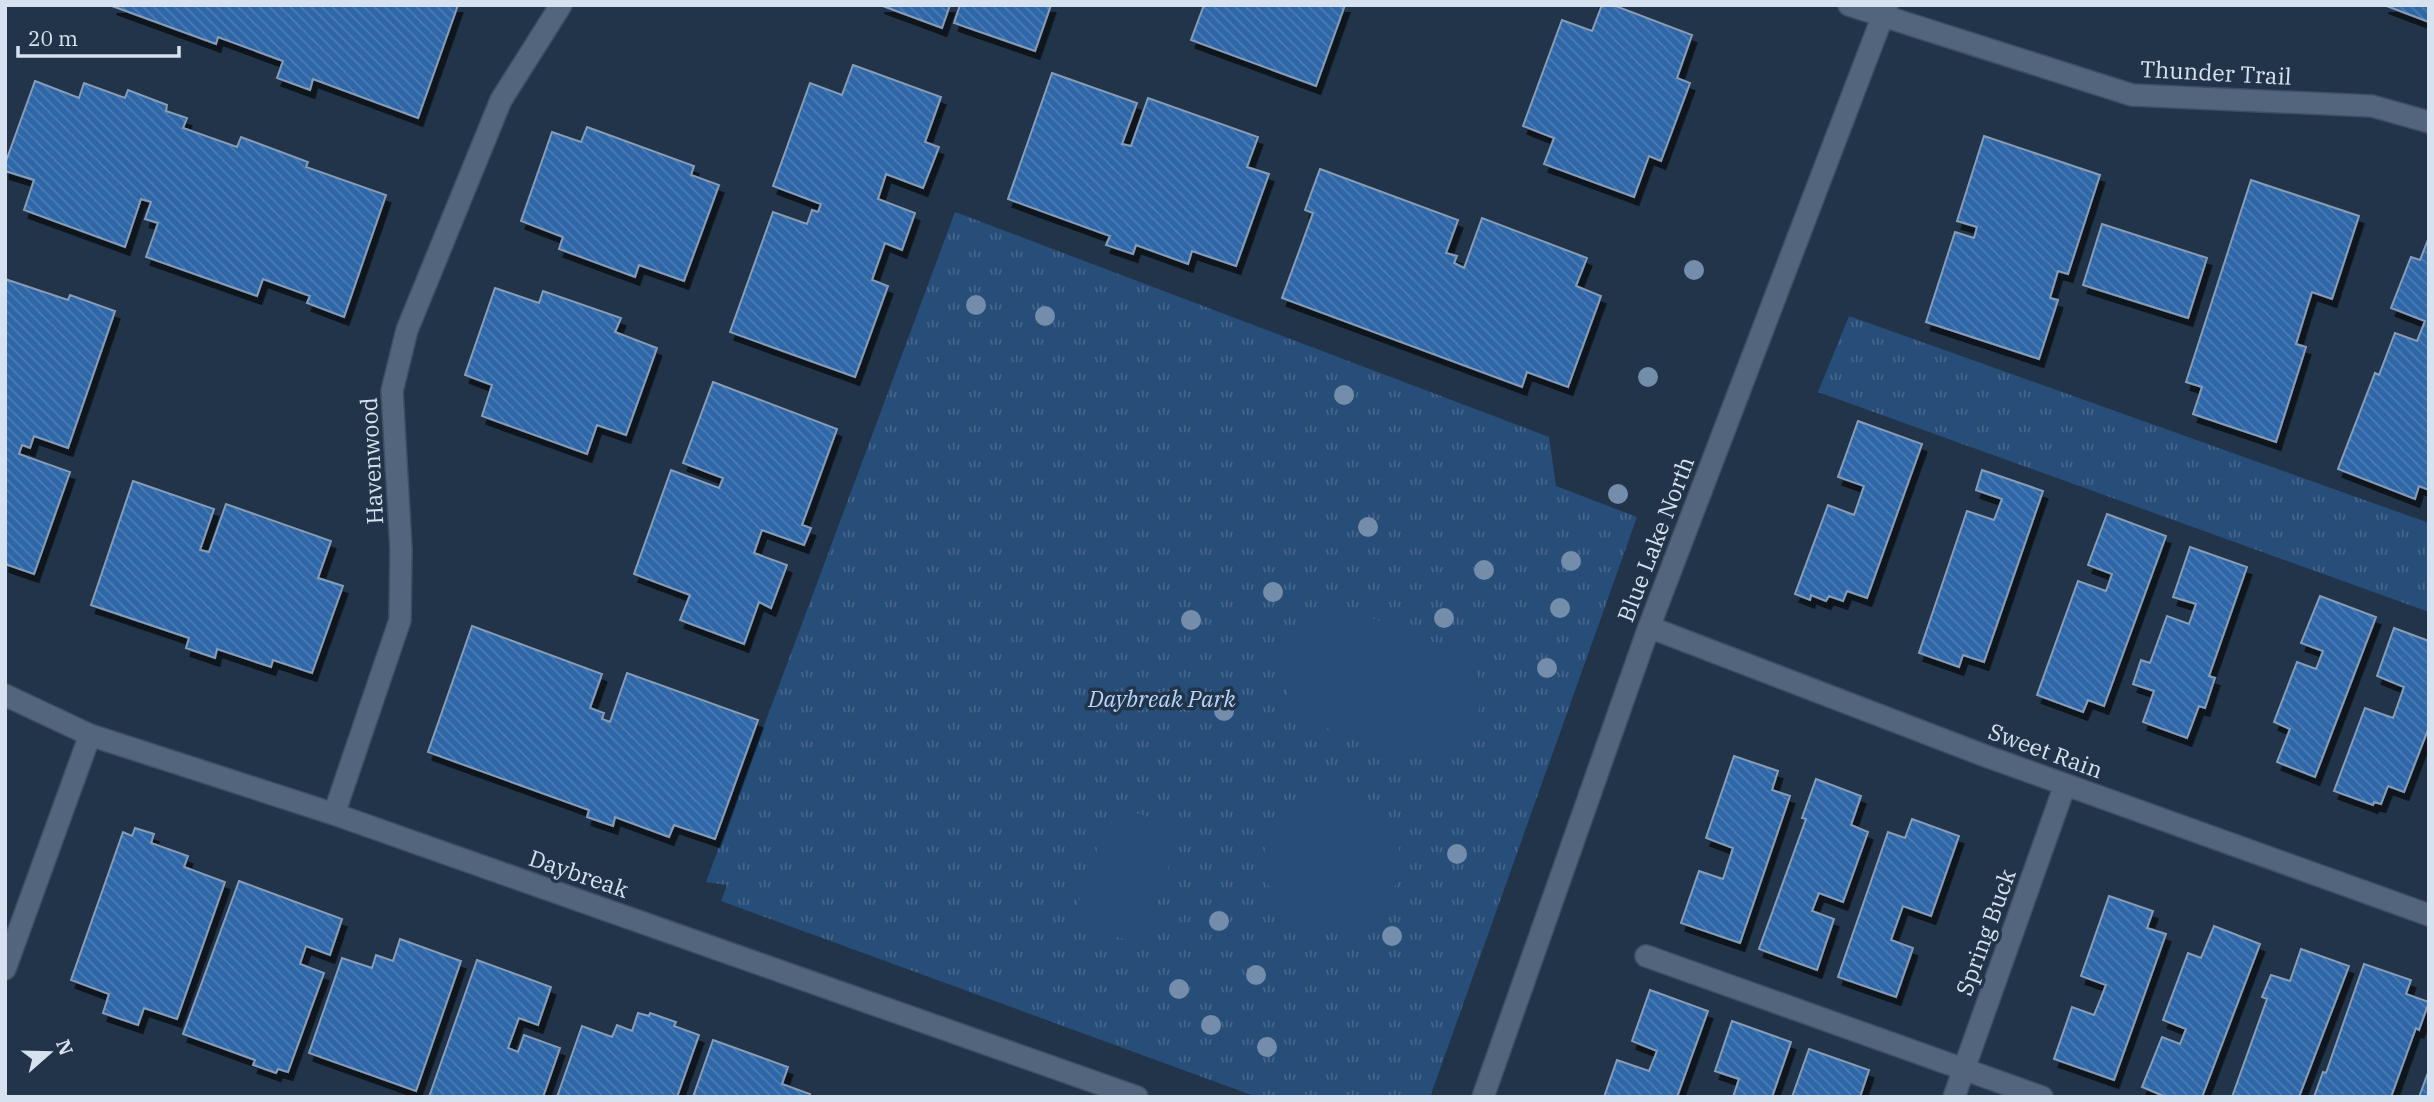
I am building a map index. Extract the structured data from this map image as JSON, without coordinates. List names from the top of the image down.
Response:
{
  "streets": {
    "street": [
      "Thunder Trail",
      "Havenwood",
      "Blue Lake North",
      "Sweet Rain",
      "Daybreak",
      "Spring Buck"
    ]
  },
  "crossings": [
    ["Thunder Trail", "Blue Lake North"],
    ["Havenwood", "Daybreak"],
    ["Blue Lake North", "Sweet Rain"],
    ["Sweet Rain", "Spring Buck"]
  ],
  "parks": ["Daybreak Park"],
  "scale_bar": "20 m",
  "north": "right"
}
